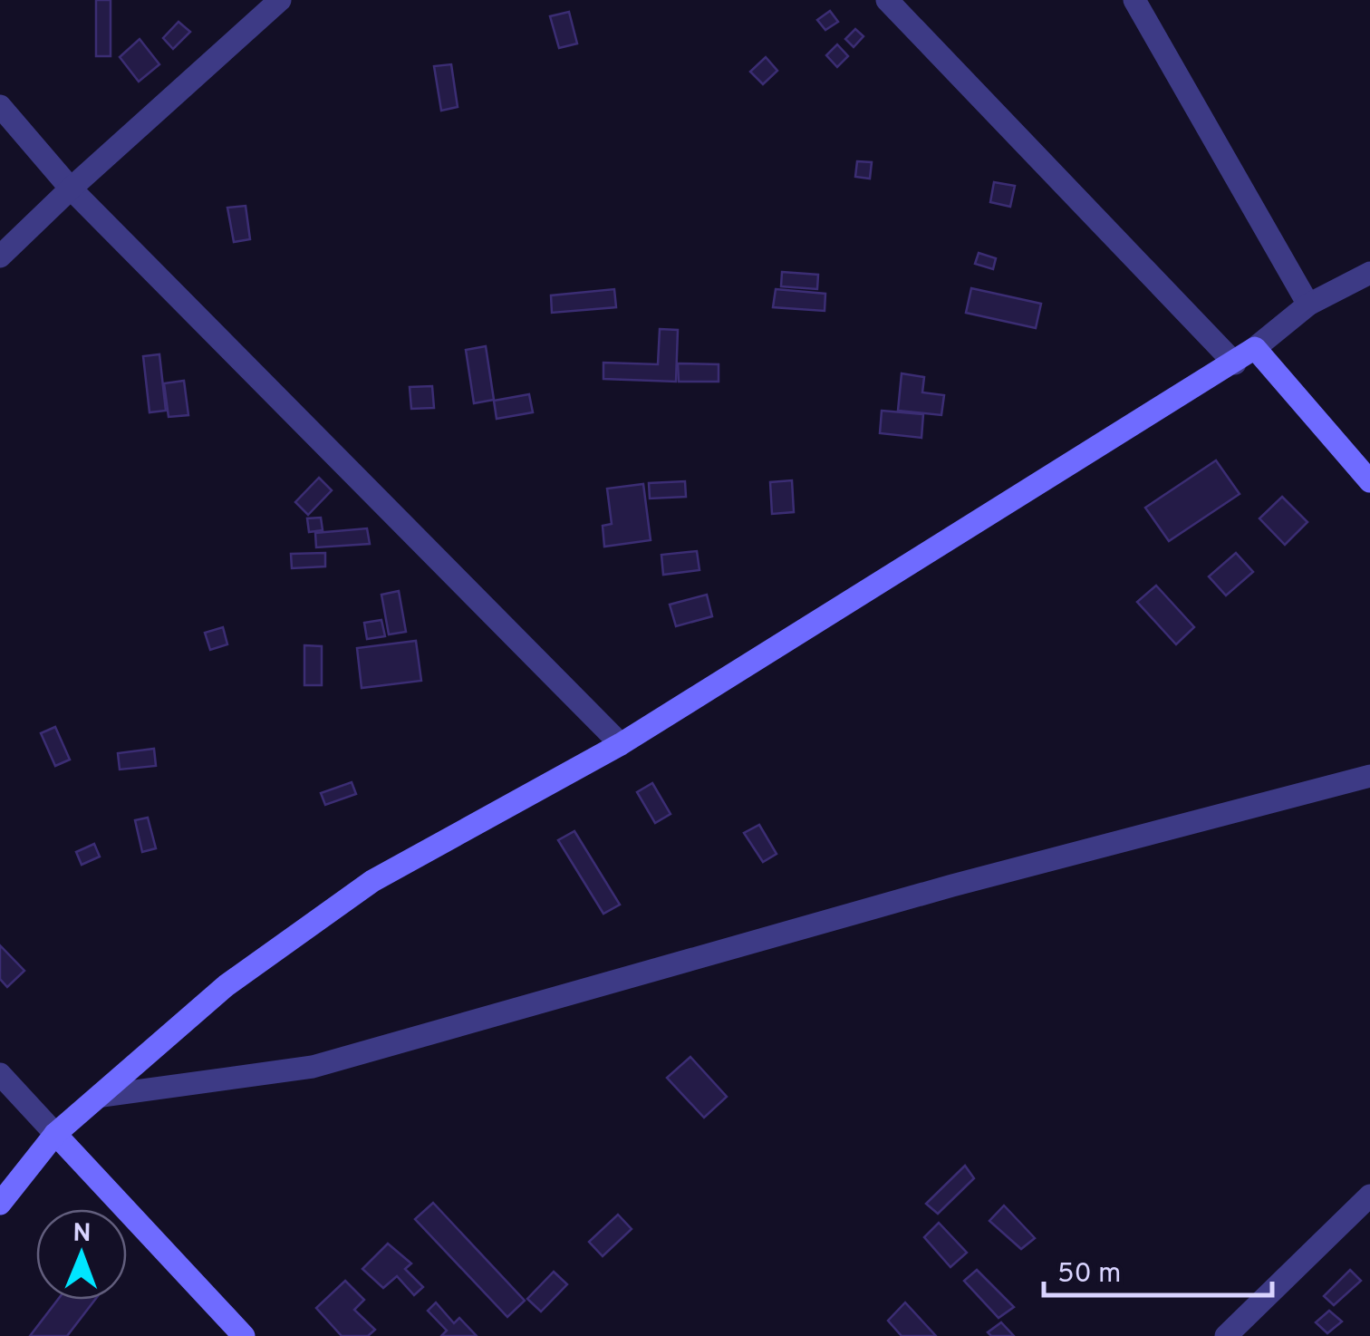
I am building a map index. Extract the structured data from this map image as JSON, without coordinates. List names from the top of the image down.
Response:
{
  "scale_bar": "50 m",
  "north": "top"
}
